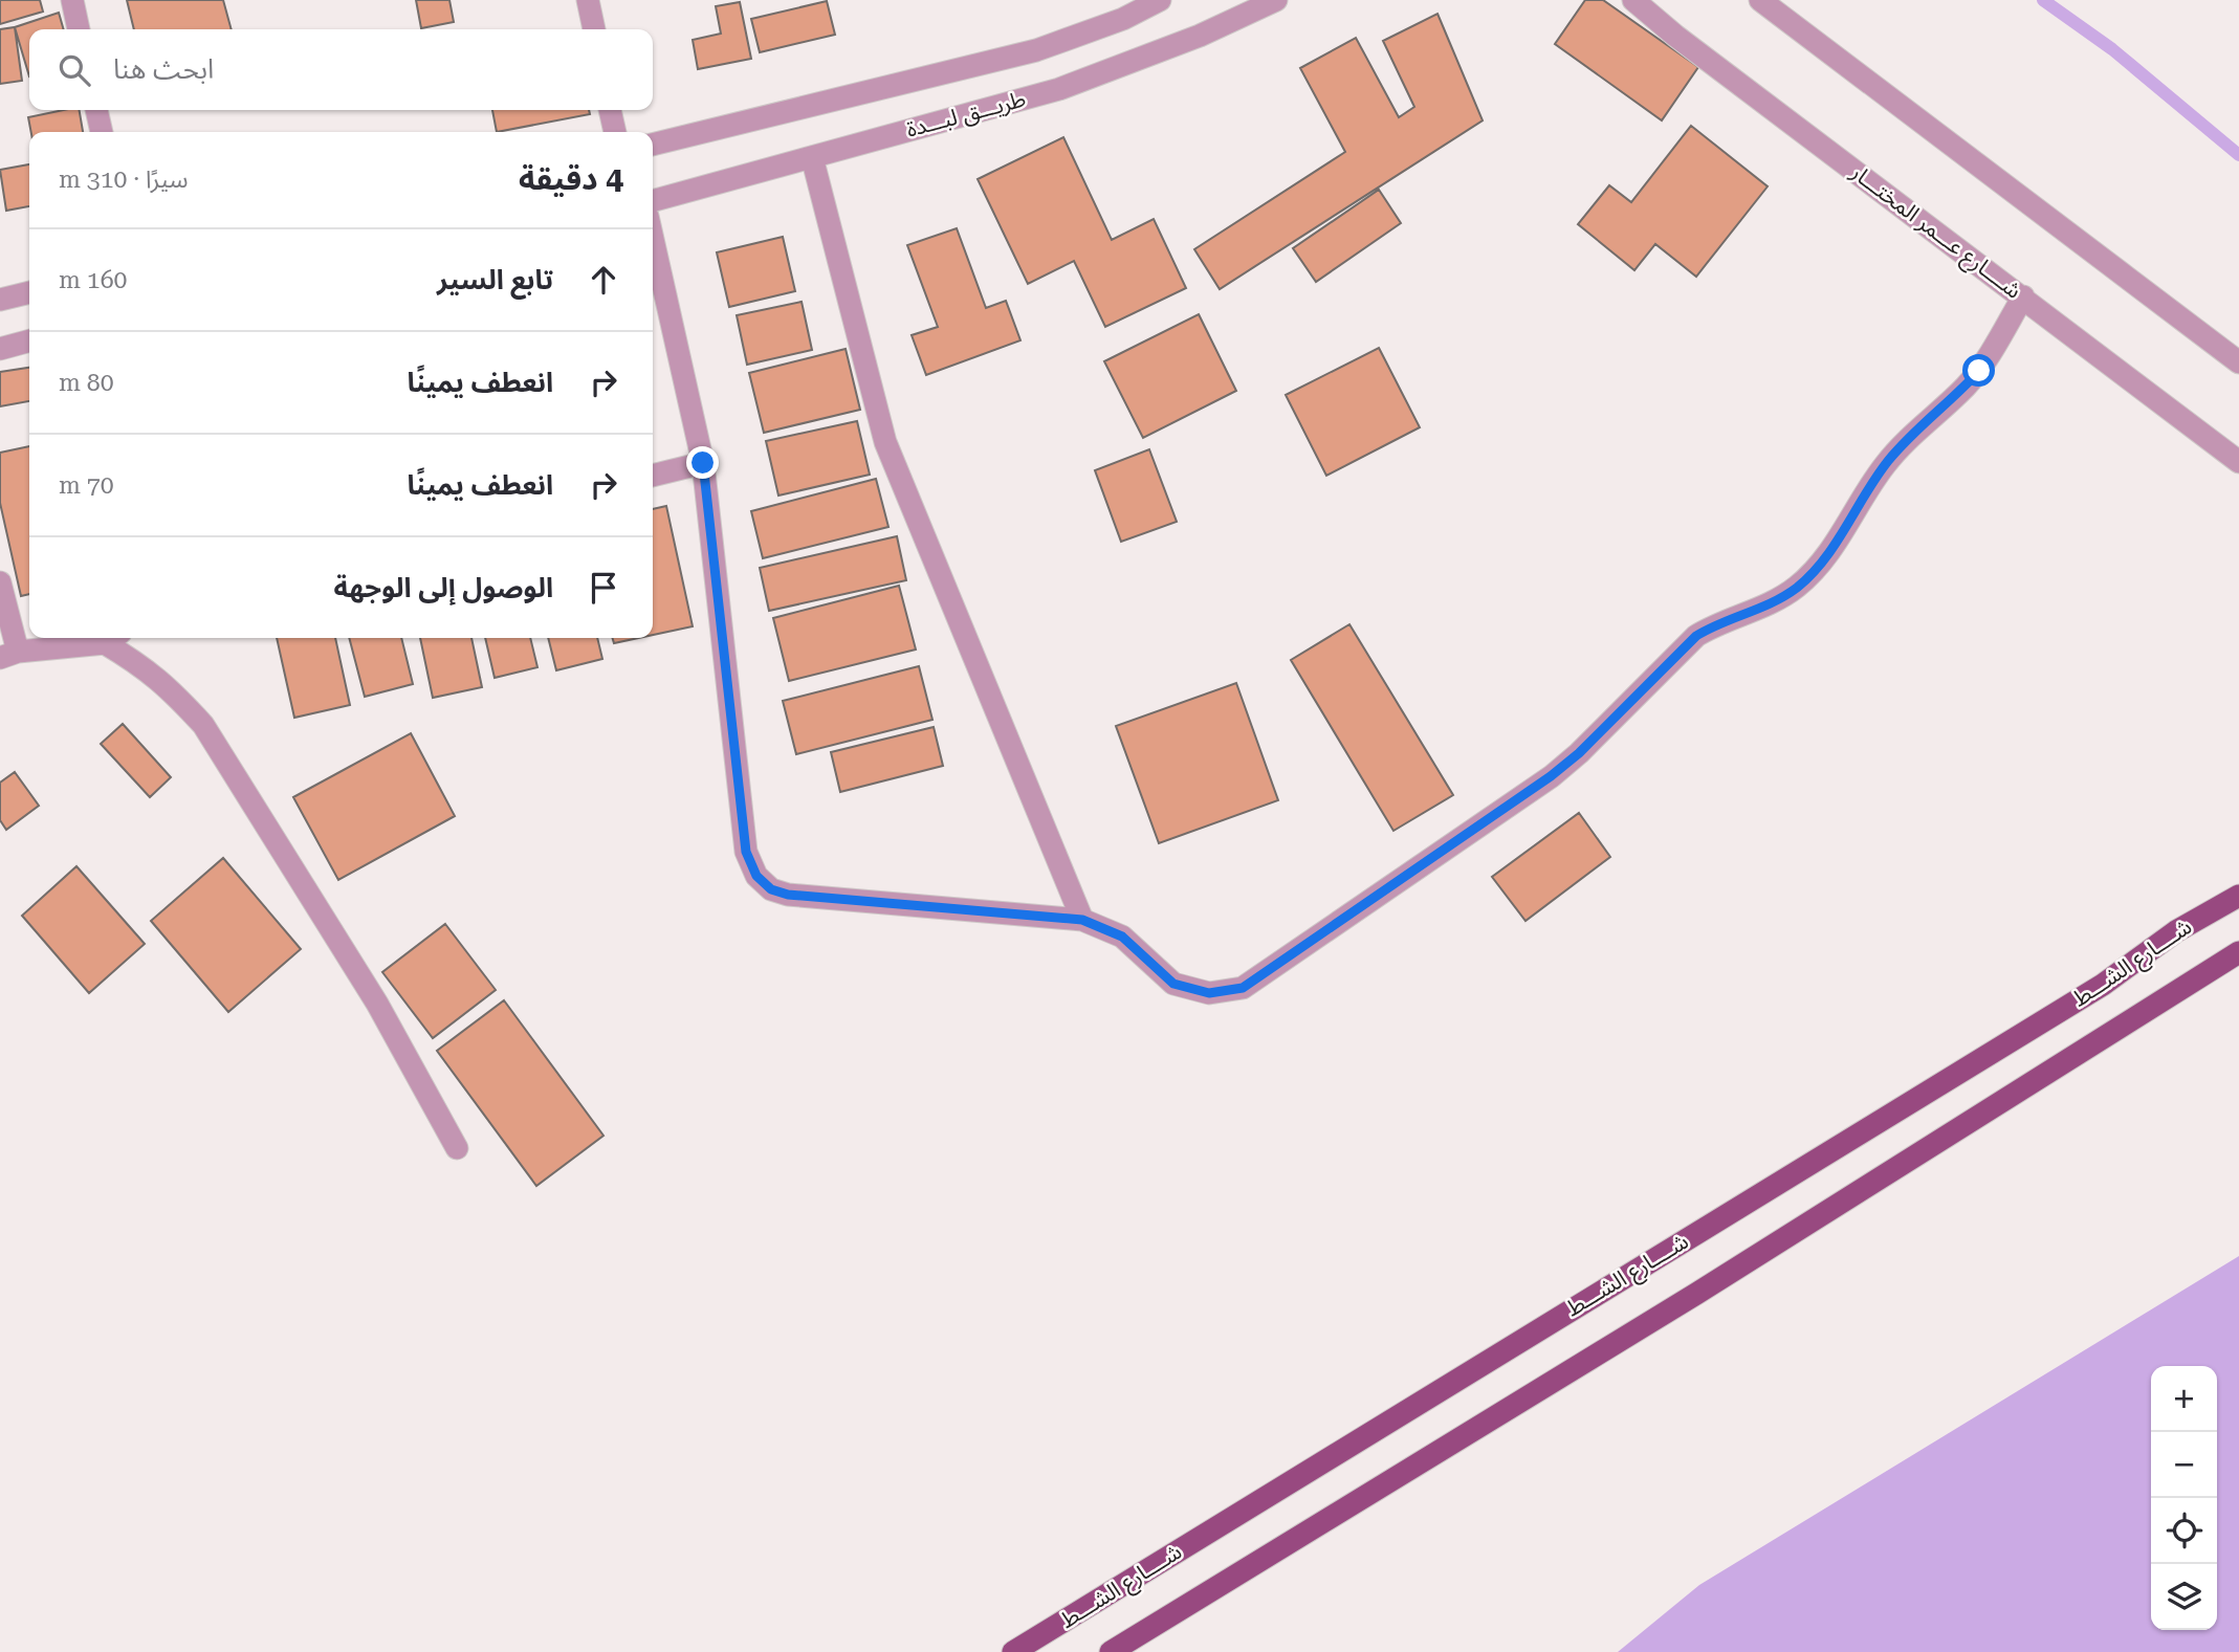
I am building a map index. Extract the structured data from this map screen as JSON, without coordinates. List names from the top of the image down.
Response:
{
  "streets": {
    "main road": ["شــــارع الشـــط"],
    "street": ["طريـــق لبـــدة", "شــــارع عـــمر المختـــار"]
  },
  "page": {
    "search": "ابحث هنا",
    "heading": ["4 دقيقة", "سيرًا · 310 m"],
    "list": [
      ["تابع السير", "160 m"],
      ["انعطف يمينًا", "80 m"],
      ["انعطف يمينًا", "70 m"],
      "الوصول إلى الوجهة"
    ],
    "map_buttons": ["+", "−"]
  }
}
